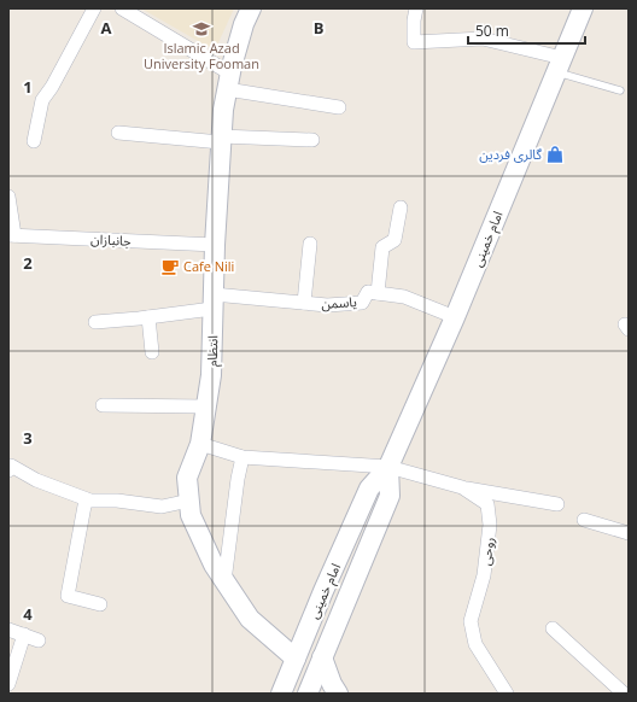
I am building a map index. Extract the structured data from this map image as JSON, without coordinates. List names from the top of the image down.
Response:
{
  "streets": {
    "main road": ["امام خمینی", "انتظام"],
    "street": ["جانبازان", "یاسمن", "روحی"]
  },
  "crossings": [
    ["امام خمینی", "انتظام"],
    ["امام خمینی", "روحی"],
    ["جانبازان", "انتظام"],
    ["یاسمن", "انتظام"],
    ["انتظام", "روحی"]
  ],
  "places": {
    "school or university": ["Islamic Azad University Fooman"],
    "shop": ["گالری فردین"],
    "cafe": ["Cafe Nili"]
  },
  "scale_bar": "50 m",
  "grid": {
    "columns": ["A", "B"],
    "rows": [
      "1",
      "2",
      "3",
      "4"
    ]
  }
}
